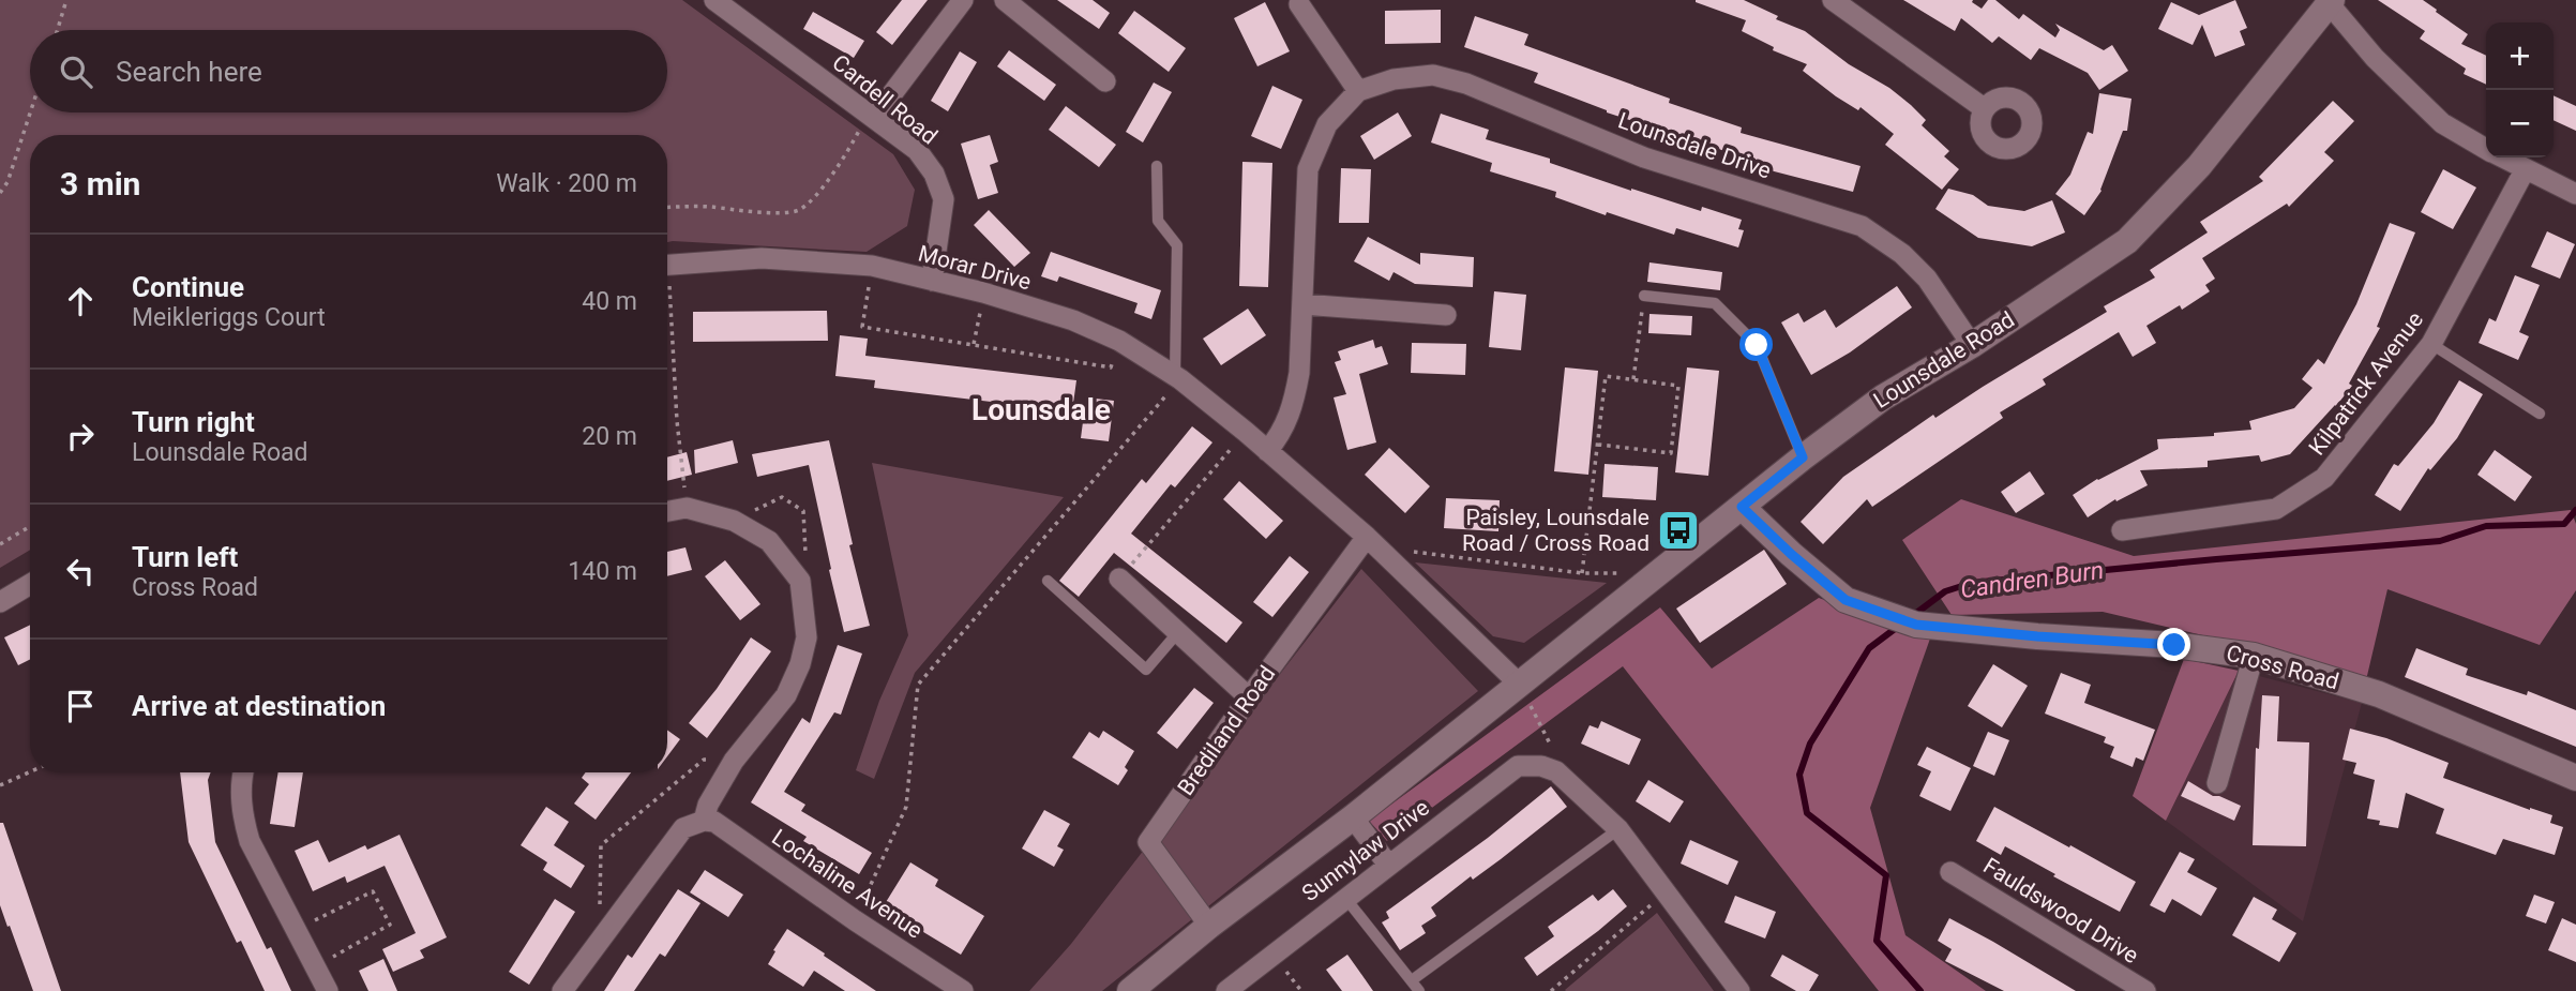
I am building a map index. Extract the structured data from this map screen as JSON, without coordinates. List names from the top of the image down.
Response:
{
  "streets": {
    "street": [
      "Cardell Road",
      "Lounsdale Drive",
      "Morar Drive",
      "Lounsdale Road",
      "Kilpatrick Avenue",
      "Cross Road",
      "Brediland Road",
      "Sunnylaw Drive",
      "Lochaline Avenue",
      "Fauldswood Drive"
    ]
  },
  "crossings": [
    ["Cardell Road", "Morar Drive"],
    ["Lounsdale Drive", "Lounsdale Road"],
    ["Lounsdale Road", "Cross Road"]
  ],
  "districts": ["Lounsdale"],
  "water": ["Candren Burn"],
  "places": {
    "bus stop": ["Paisley, Lounsdale Road / Cross Road"]
  },
  "page": {
    "map_buttons": ["+", "−"],
    "search": "Search here",
    "heading": ["3 min", "Walk · 200 m"],
    "list": [
      ["Continue", "Meikleriggs Court", "40 m"],
      ["Turn right", "Lounsdale Road", "20 m"],
      ["Turn left", "Cross Road", "140 m"],
      "Arrive at destination"
    ]
  }
}
